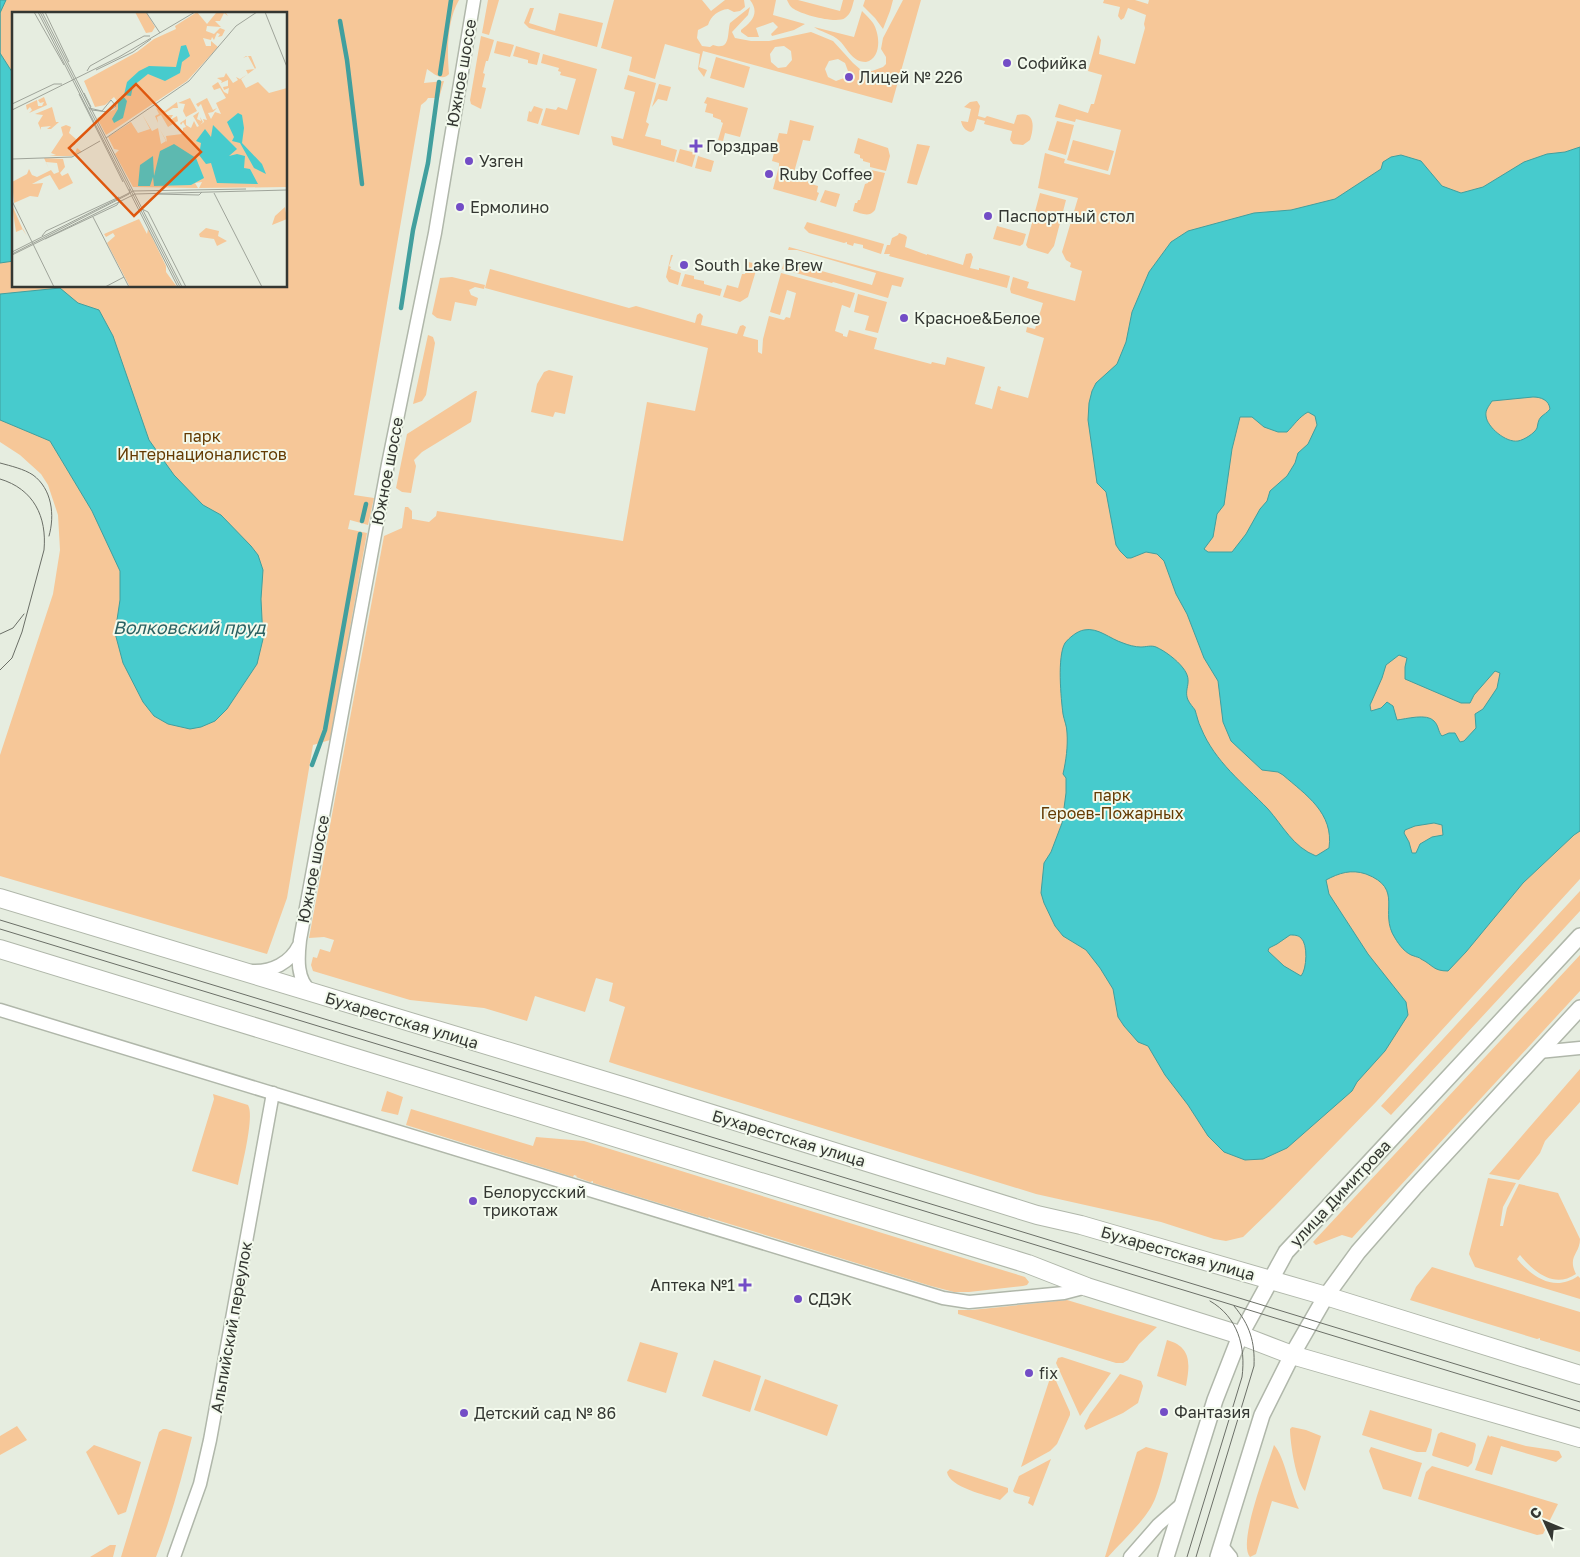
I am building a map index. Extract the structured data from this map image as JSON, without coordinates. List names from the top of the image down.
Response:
{
  "streets": {
    "main road": ["Бухарестская улица"],
    "street": ["Южное шоссе", "улица Димитрова", "Альпийский переулок"]
  },
  "crossings": [
    ["Южное шоссе", "Бухарестская улица"],
    ["Бухарестская улица", "улица Димитрова"]
  ],
  "water": ["Волковский пруд"],
  "parks": ["парк Интернационалистов", "парк Героев-Пожарных"],
  "places": {
    "other": [
      "Софийка",
      "Лицей № 226",
      "Узген",
      "Ruby Coffee",
      "Ермолино",
      "Паспортный стол",
      "South Lake Brew",
      "Красное&Белое",
      "Белорусский трикотаж",
      "СДЭК",
      "fix",
      "Фантазия",
      "Детский сад № 86"
    ],
    "health": ["Горздрав", "Аптека №1"]
  },
  "north": "top left"
}
